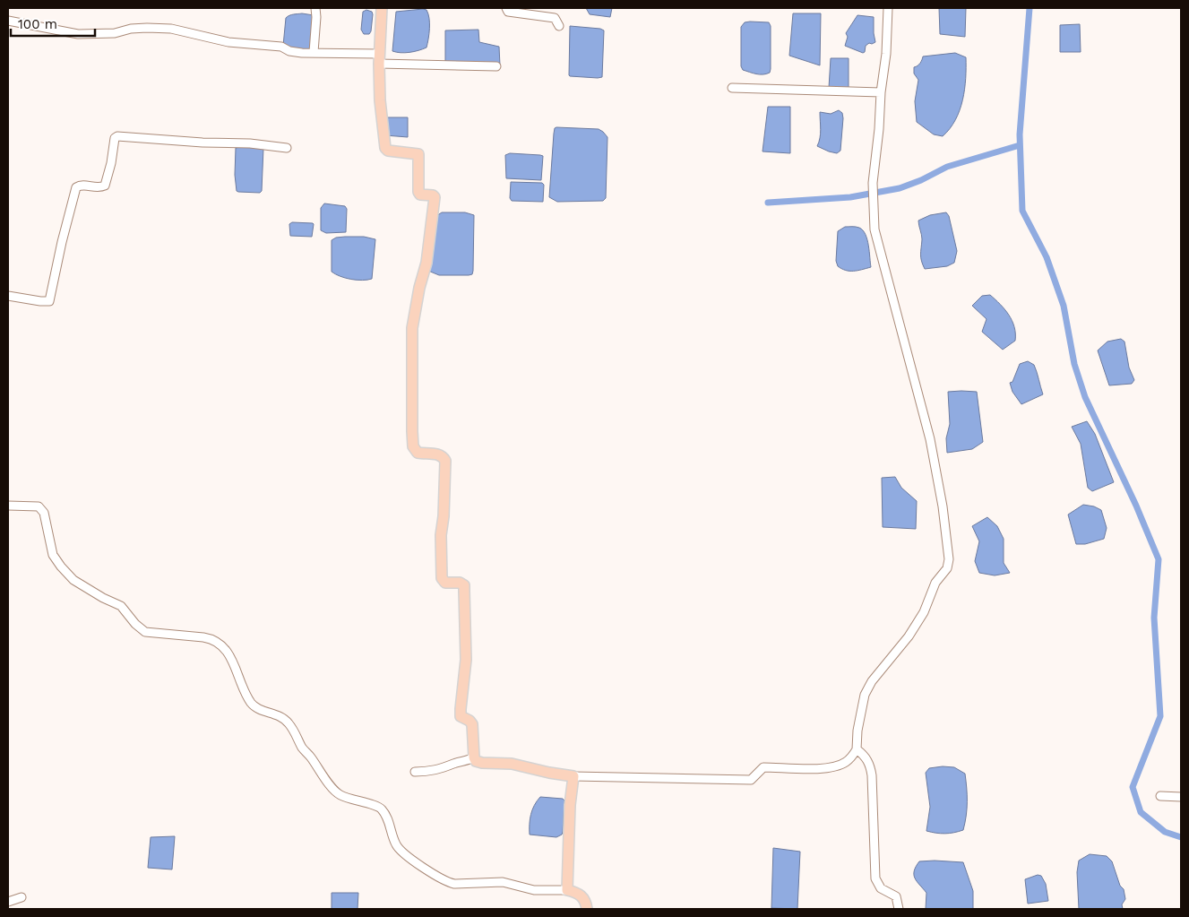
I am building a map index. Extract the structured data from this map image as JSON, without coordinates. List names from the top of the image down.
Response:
{
  "scale_bar": "100 m"
}
